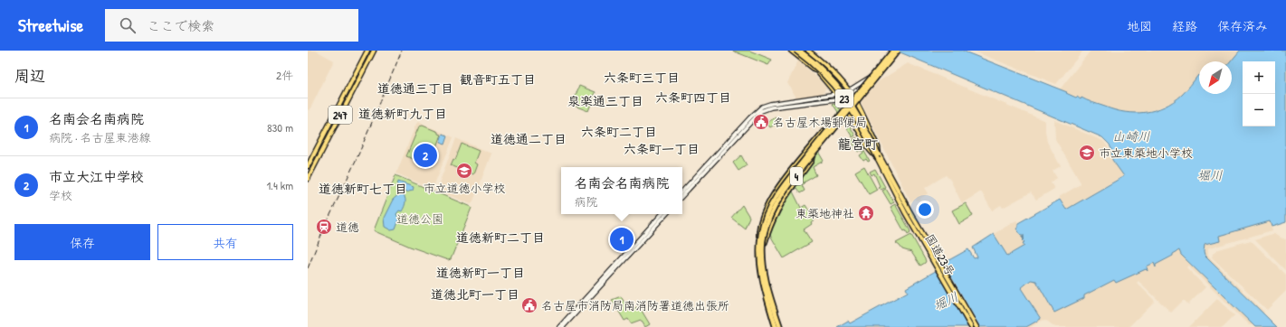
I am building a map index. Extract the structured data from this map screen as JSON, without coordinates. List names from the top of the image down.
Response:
{
  "streets": {
    "highway": [
      "23",
      "247",
      "4",
      "国道23号"
    ]
  },
  "districts": [
    "六条町三丁目",
    "観音町五丁目",
    "道徳通三丁目",
    "六条町四丁目",
    "泉楽通三丁目",
    "道徳新町九丁目",
    "六条町二丁目",
    "道徳通二丁目",
    "龍宮町",
    "六条町一丁目",
    "道徳新町七丁目",
    "道徳新町二丁目",
    "道徳新町一丁目",
    "道徳北町一丁目"
  ],
  "water": ["山崎川", "堀川"],
  "parks": ["道徳公園"],
  "places": {
    "public building": ["名古屋木場郵便局", "名古屋市消防局南消防署道徳出張所"],
    "school or university": ["市立東築地小学校", "市立道徳小学校"],
    "temple": ["東築地神社"],
    "station": ["道徳"]
  },
  "north": "bottom left",
  "page": {
    "header": "Streetwise",
    "search": "ここで検索",
    "nav": ["地図", "経路", "保存済み"],
    "heading": ["周辺", "2件"],
    "map_buttons": ["+", "−"],
    "list": [
      {
        "mark": "1",
        "name": "名南会名南病院",
        "note": "病院 · 名古屋東港線",
        "value": "830 m"
      },
      {
        "mark": "2",
        "name": "市立大江中学校",
        "note": "学校",
        "value": "1.4 km"
      }
    ],
    "pins": ["2", "1"],
    "popup": ["名南会名南病院", "病院"],
    "buttons": ["保存", "共有"]
  }
}
